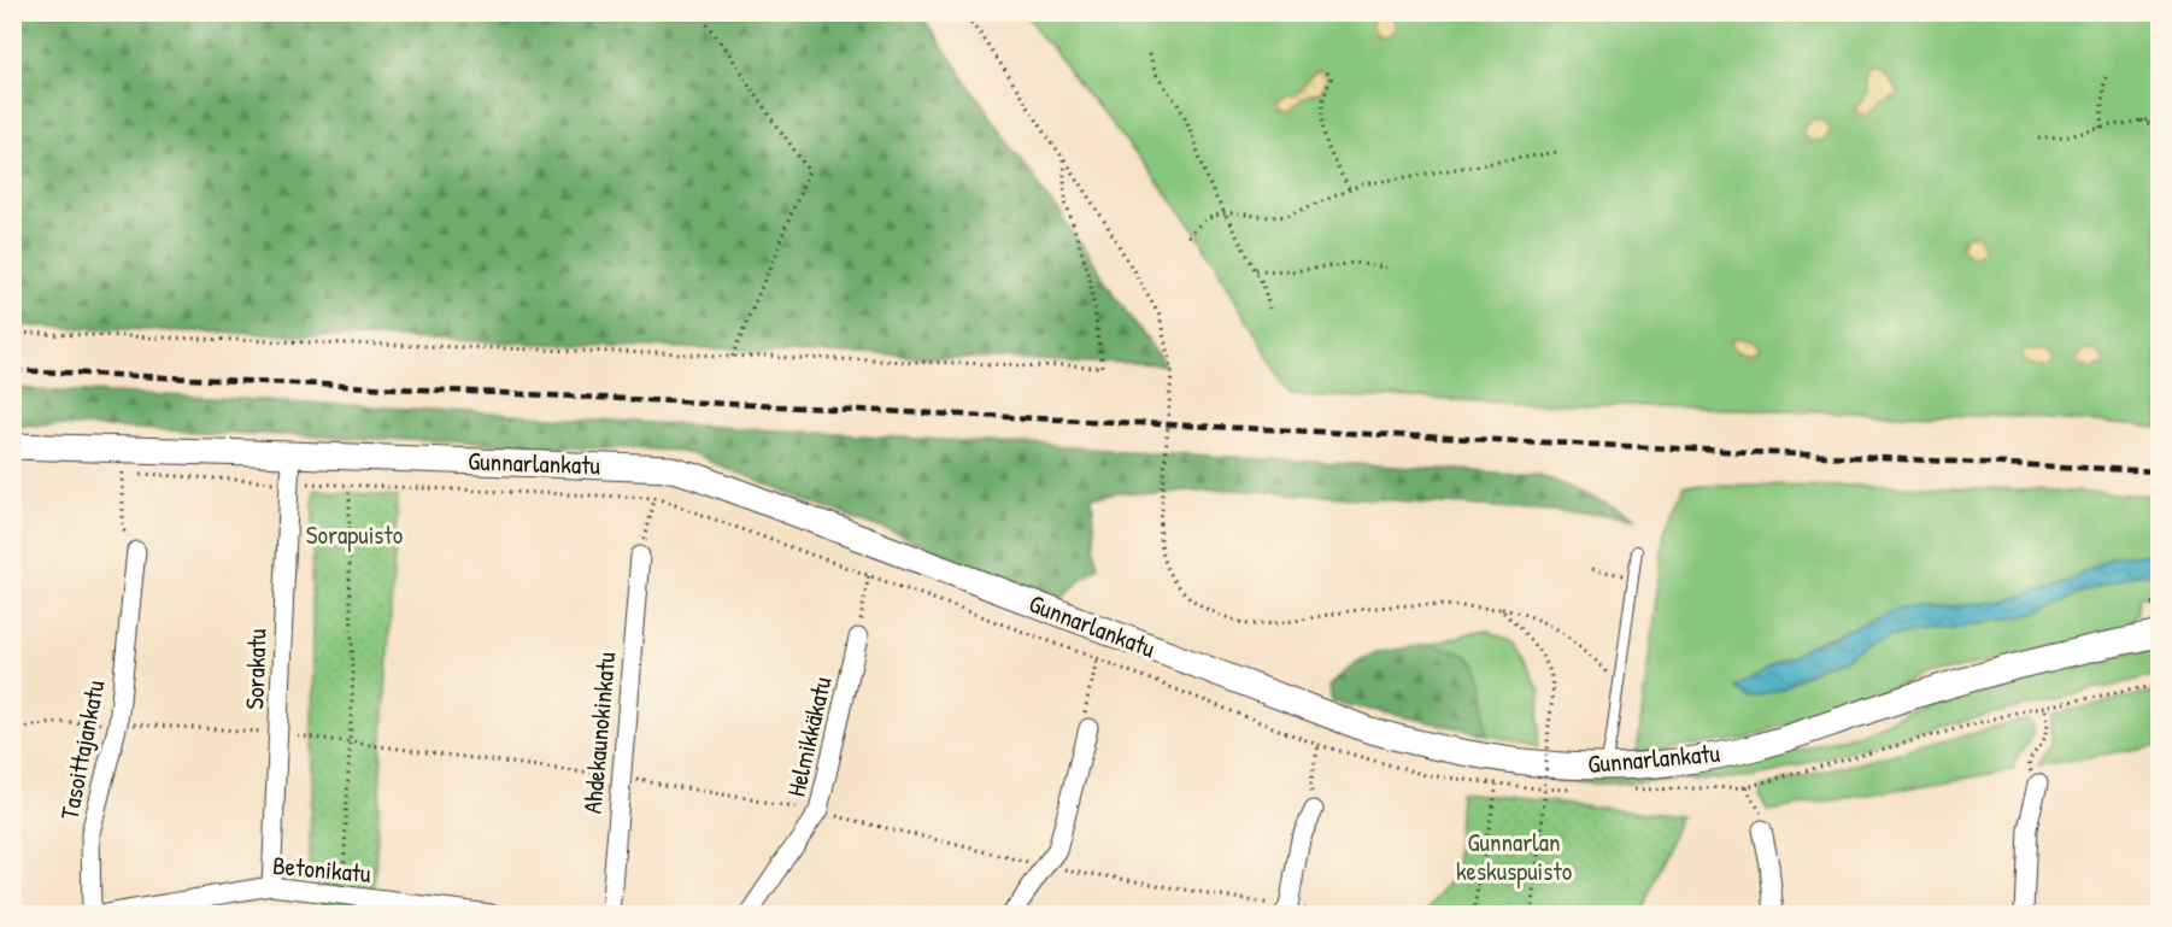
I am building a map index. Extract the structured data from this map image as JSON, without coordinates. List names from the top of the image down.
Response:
{
  "streets": {
    "street": [
      "Gunnarlankatu",
      "Sorakatu",
      "Ahdekaunokinkatu",
      "Helmikkäkatu",
      "Tasoittajankatu",
      "Betonikatu"
    ]
  },
  "crossings": [
    ["Gunnarlankatu", "Sorakatu"],
    ["Sorakatu", "Betonikatu"]
  ],
  "parks": ["Sorapuisto", "Gunnarlan keskuspuisto"]
}
